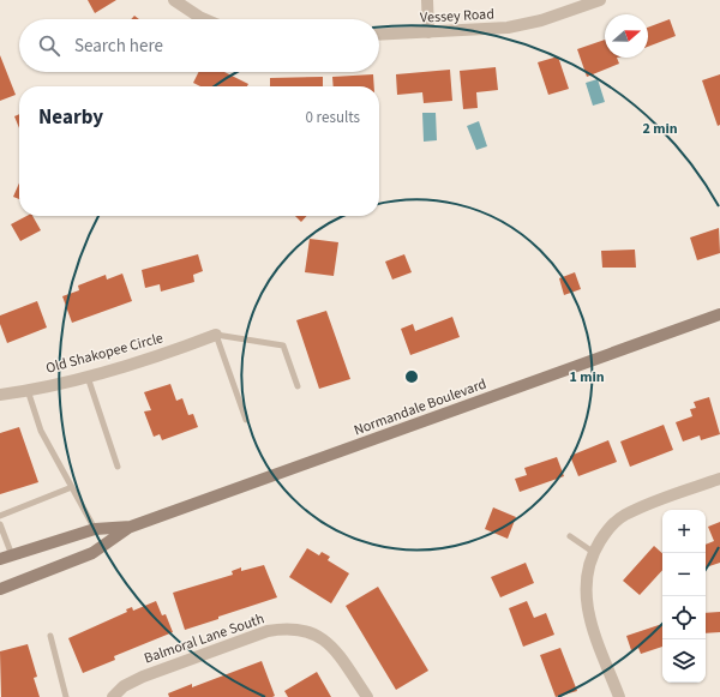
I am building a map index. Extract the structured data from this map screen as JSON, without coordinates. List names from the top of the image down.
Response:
{
  "streets": {
    "main road": ["Normandale Boulevard"],
    "street": ["Vessey Road", "Old Shakopee Circle", "Balmoral Lane South"]
  },
  "north": "right",
  "page": {
    "search": "Search here",
    "heading": ["Nearby", "0 results"],
    "map_buttons": ["+", "−"]
  },
  "rings": ["2 min", "1 min"]
}
